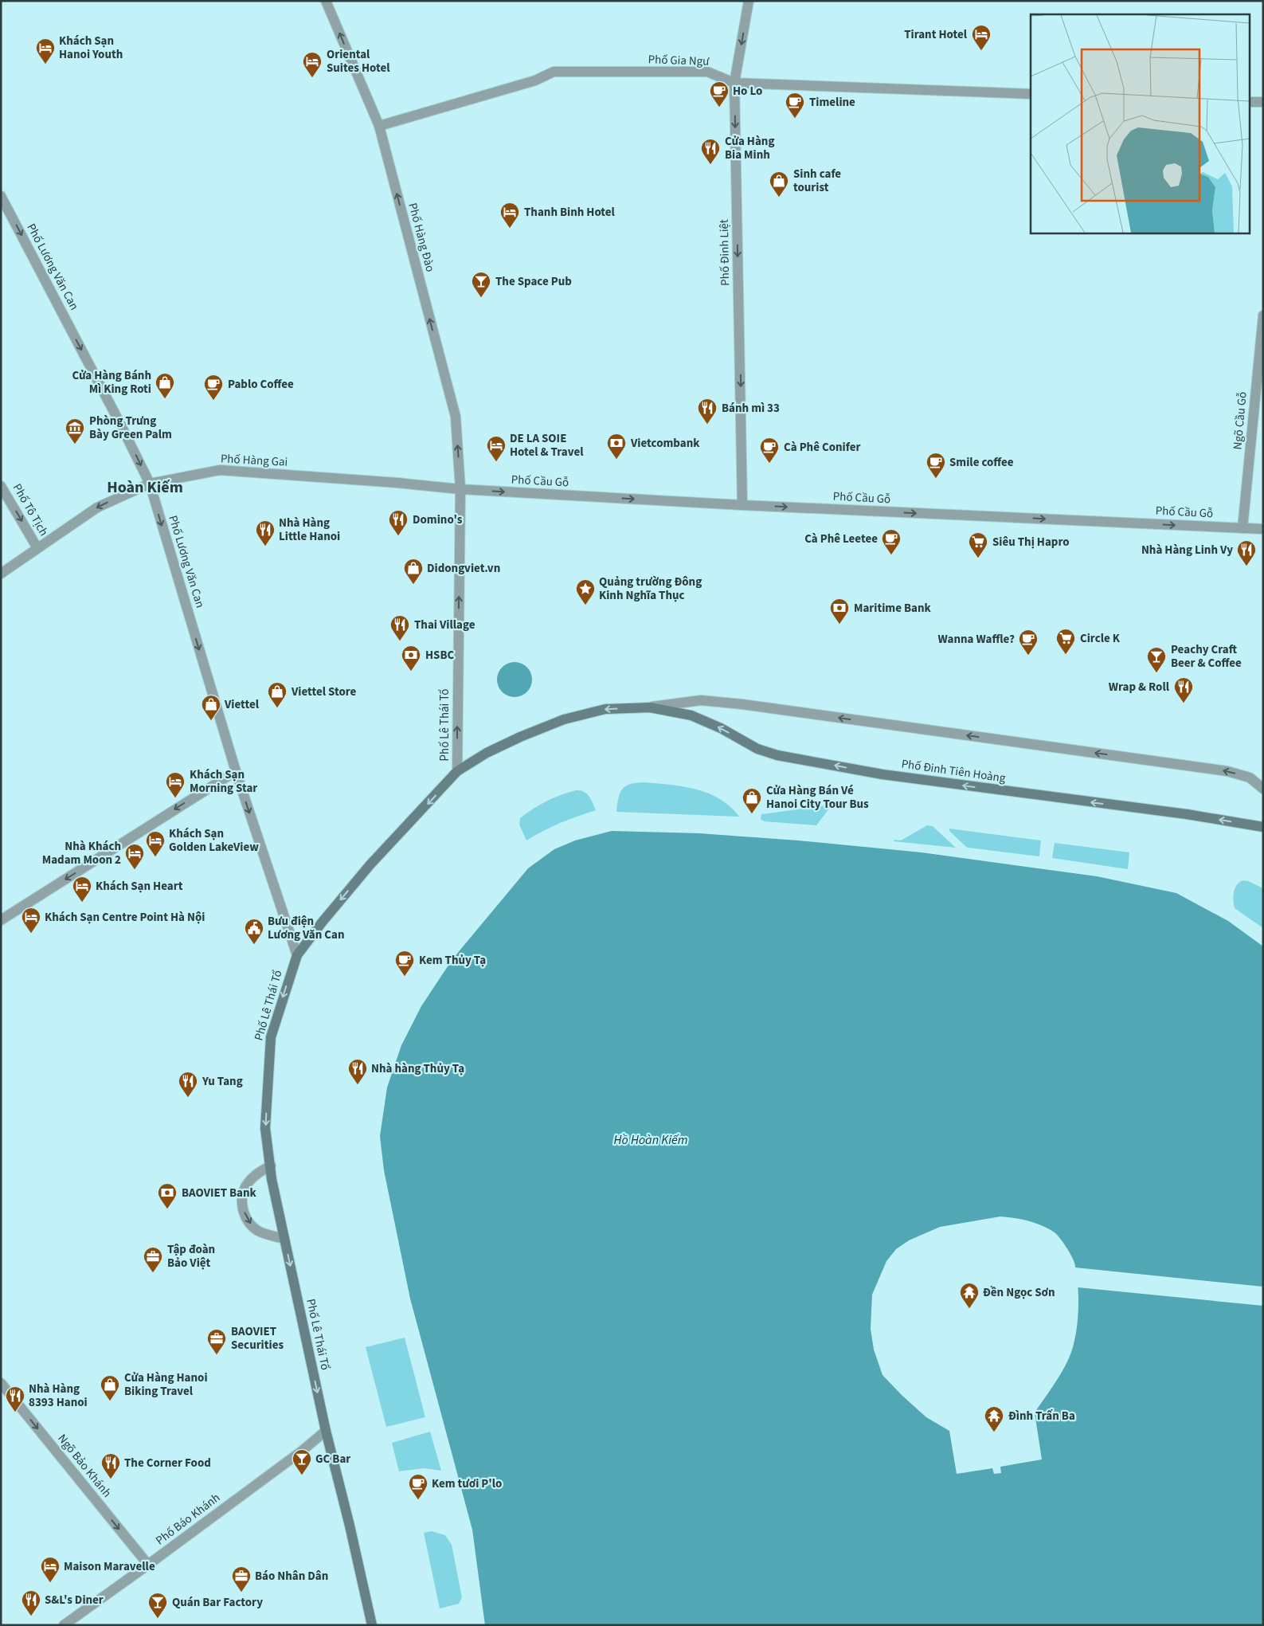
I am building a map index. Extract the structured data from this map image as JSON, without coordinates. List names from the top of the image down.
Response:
{
  "streets": {
    "main road": ["Phố Lê Thái Tổ", "Phố Đinh Tiên Hoàng"],
    "street": [
      "Phố Gia Ngư",
      "Phố Hàng Đào",
      "Phố Đinh Liệt",
      "Phố Lương Văn Can",
      "Ngõ Cầu Gỗ",
      "Phố Hàng Gai",
      "Phố Cầu Gỗ",
      "Phố Tô Tịch",
      "Ngõ Bảo Khánh",
      "Phố Báo Khánh"
    ]
  },
  "crossings": [
    ["Phố Gia Ngư", "Phố Hàng Đào"],
    ["Phố Gia Ngư", "Phố Đinh Liệt"],
    ["Phố Hàng Đào", "Phố Hàng Gai"],
    ["Phố Hàng Đào", "Phố Cầu Gỗ"],
    ["Phố Hàng Đào", "Phố Lê Thái Tổ"],
    ["Phố Đinh Liệt", "Phố Cầu Gỗ"],
    ["Phố Lương Văn Can", "Phố Hàng Gai"],
    ["Phố Lương Văn Can", "Phố Lê Thái Tổ"],
    ["Ngõ Cầu Gỗ", "Phố Cầu Gỗ"],
    ["Phố Hàng Gai", "Phố Cầu Gỗ"],
    ["Phố Hàng Gai", "Phố Tô Tịch"],
    ["Phố Hàng Gai", "Phố Lê Thái Tổ"],
    ["Phố Cầu Gỗ", "Phố Lê Thái Tổ"],
    ["Phố Lê Thái Tổ", "Phố Đinh Tiên Hoàng"],
    ["Phố Lê Thái Tổ", "Phố Báo Khánh"],
    ["Ngõ Bảo Khánh", "Phố Báo Khánh"]
  ],
  "one_way": [
    "Phố Hàng Đào",
    "Phố Đinh Liệt",
    "Phố Lương Văn Can",
    "Phố Cầu Gỗ",
    "Phố Tô Tịch",
    "Phố Đinh Tiên Hoàng",
    "Ngõ Bảo Khánh"
  ],
  "districts": ["Hoàn Kiếm"],
  "water": ["Hồ Hoàn Kiếm"],
  "places": {
    "hotel": [
      "Tirant Hotel",
      "Khách Sạn Hanoi Youth",
      "Oriental Suites Hotel",
      "Thanh Binh Hotel",
      "DE LA SOIE Hotel & Travel",
      "Khách Sạn Morning Star",
      "Khách Sạn Golden LakeView",
      "Nhà Khách Madam Moon 2",
      "Khách Sạn Heart",
      "Khách Sạn Centre Point Hà Nội",
      "Maison Maravelle"
    ],
    "cafe": [
      "Ho Lo",
      "Timeline",
      "Pablo Coffee",
      "Cà Phê Conifer",
      "Smile coffee",
      "Cà Phê Leetee",
      "Wanna Waffle?",
      "Kem Thủy Tạ",
      "Kem tươi P'lo"
    ],
    "restaurant": [
      "Cửa Hàng Bia Minh",
      "Bánh mì 33",
      "Domino's",
      "Nhà Hàng Little Hanoi",
      "Nhà Hàng Linh Vy",
      "Thai Village",
      "Wrap & Roll",
      "Nhà hàng Thủy Tạ",
      "Yu Tang",
      "Nhà Hàng 8393 Hanoi",
      "The Corner Food",
      "S&L's Diner"
    ],
    "shop": [
      "Sinh cafe tourist",
      "Cửa Hàng Bánh Mì King Roti",
      "Didongviet.vn",
      "Viettel Store",
      "Viettel",
      "Cửa Hàng Bán Vé Hanoi City Tour Bus",
      "Cửa Hàng Hanoi Biking Travel"
    ],
    "bar": [
      "The Space Pub",
      "Peachy Craft Beer & Coffee",
      "GC Bar",
      "Quán Bar Factory"
    ],
    "museum": ["Phòng Trưng Bày Green Palm"],
    "bank": [
      "Vietcombank",
      "Maritime Bank",
      "HSBC",
      "BAOVIET Bank"
    ],
    "supermarket": ["Siêu Thị Hapro", "Circle K"],
    "place": ["Quảng trường Đông Kinh Nghĩa Thục"],
    "public building": ["Bưu điện Lương Văn Can"],
    "office": ["Tập đoàn Bảo Việt", "BAOVIET Securities", "Báo Nhân Dân"],
    "temple": ["Đền Ngọc Sơn", "Đình Trấn Ba"]
  }
}
